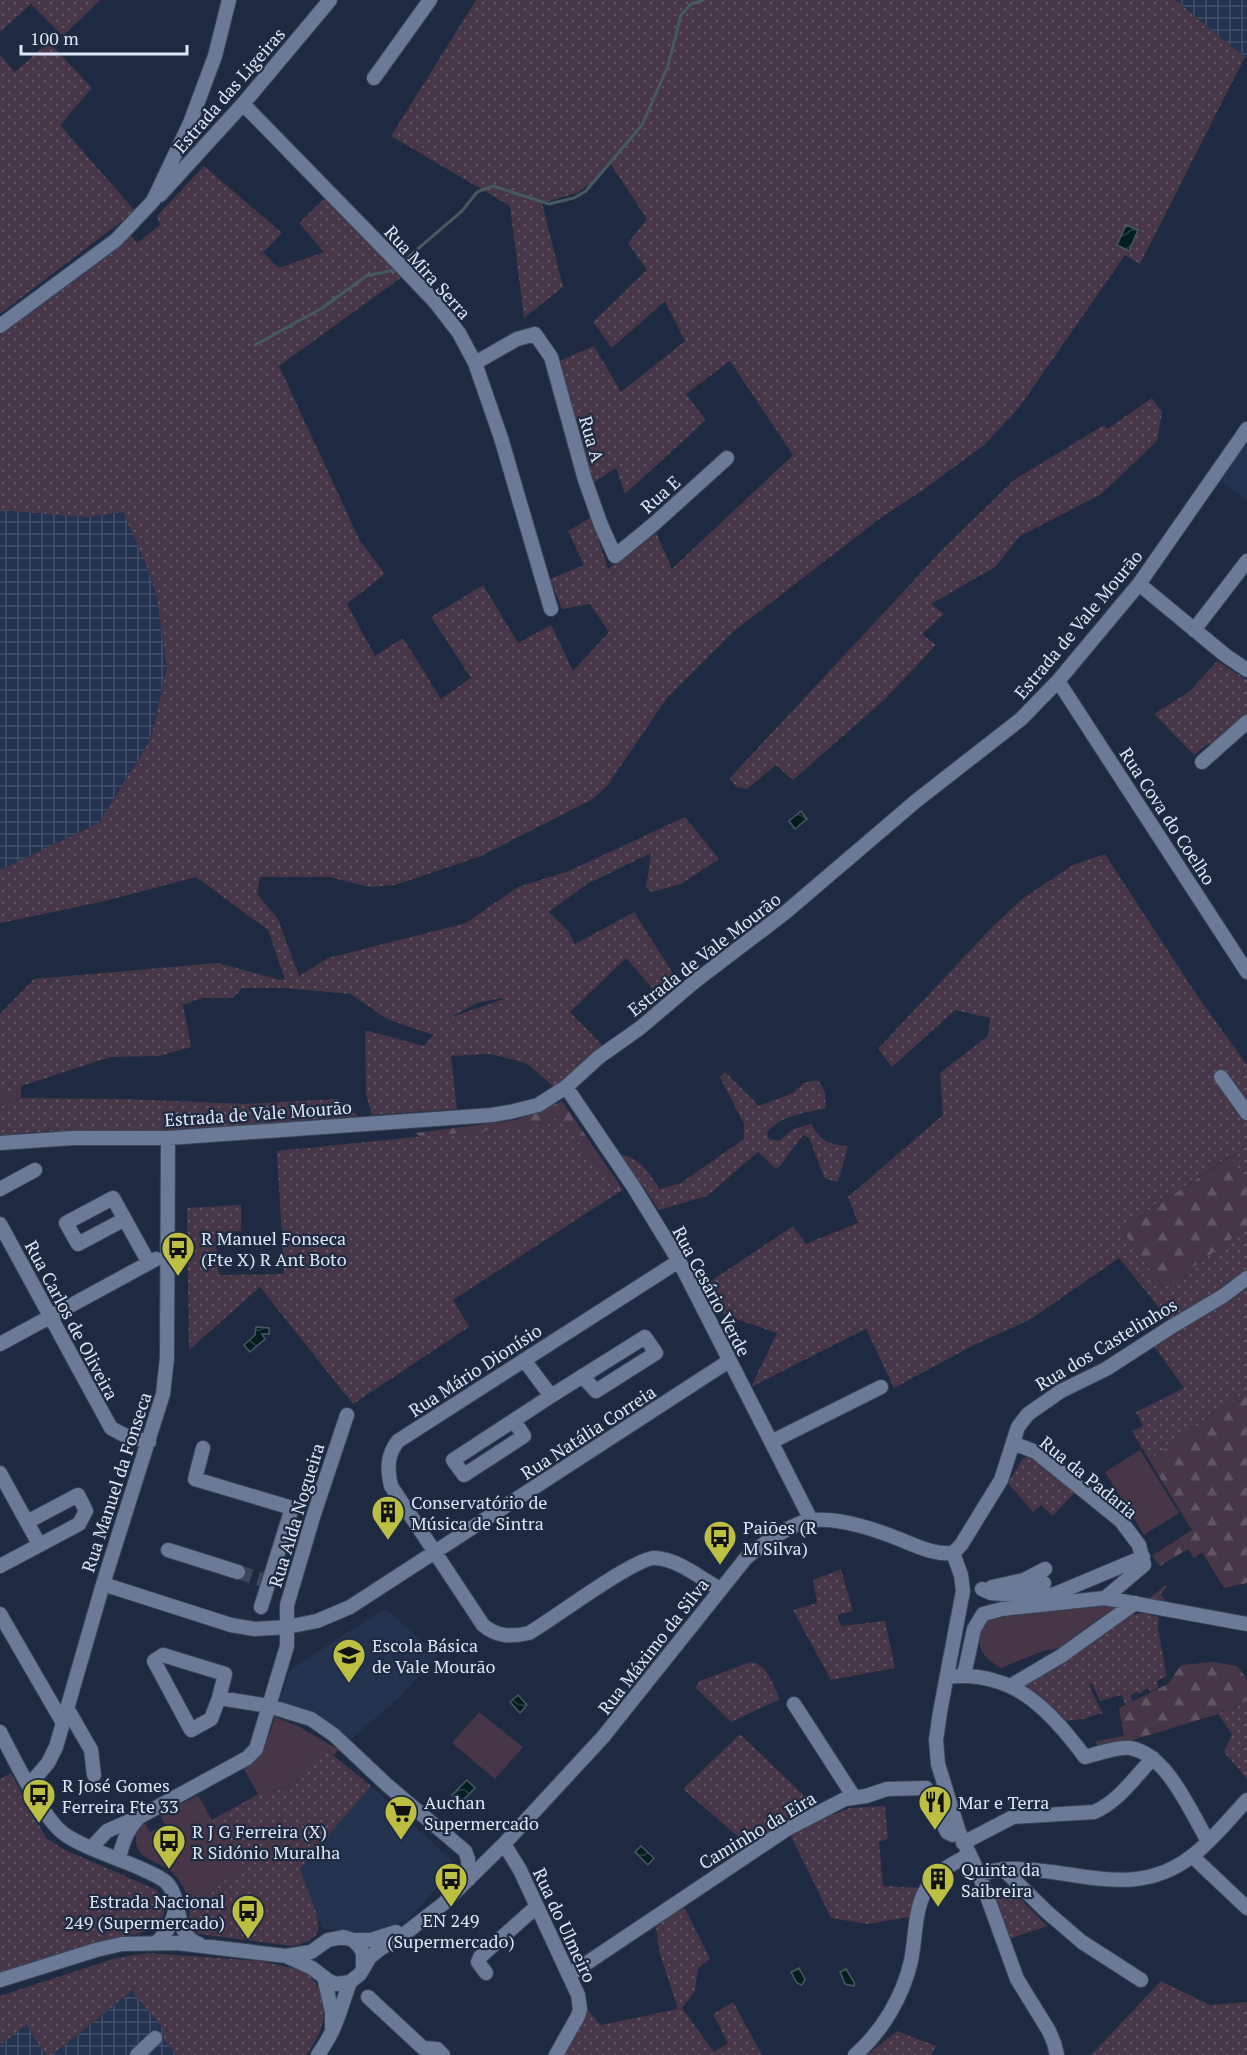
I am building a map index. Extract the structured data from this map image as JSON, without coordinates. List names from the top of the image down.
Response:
{
  "streets": {
    "street": [
      "Estrada das Ligeiras",
      "Rua Mira Serra",
      "Rua A",
      "Rua E",
      "Estrada de Vale Mourão",
      "Rua Cova do Coelho",
      "Rua Cesário Verde",
      "Rua Carlos de Oliveira",
      "Rua dos Castelinhos",
      "Rua Mário Dionísio",
      "Rua Natália Correia",
      "Rua da Padaria",
      "Rua Manuel da Fonseca",
      "Rua Alda Nogueira",
      "Rua Máximo da Silva",
      "Caminho da Eira",
      "Rua do Ulmeiro"
    ]
  },
  "crossings": [
    ["Estrada das Ligeiras", "Rua Mira Serra"],
    ["Rua Mira Serra", "Rua A"],
    ["Rua A", "Rua E"],
    ["Estrada de Vale Mourão", "Rua Cova do Coelho"],
    ["Estrada de Vale Mourão", "Rua Cesário Verde"],
    ["Estrada de Vale Mourão", "Rua Manuel da Fonseca"],
    ["Rua Cesário Verde", "Rua Mário Dionísio"],
    ["Rua Cesário Verde", "Rua Natália Correia"],
    ["Rua Cesário Verde", "Rua Máximo da Silva"],
    ["Rua Carlos de Oliveira", "Rua Manuel da Fonseca"],
    ["Rua dos Castelinhos", "Rua da Padaria"],
    ["Rua dos Castelinhos", "Rua Máximo da Silva"],
    ["Rua Mário Dionísio", "Rua Natália Correia"],
    ["Rua Mário Dionísio", "Rua Máximo da Silva"],
    ["Rua Natália Correia", "Rua Manuel da Fonseca"],
    ["Rua Natália Correia", "Rua Alda Nogueira"],
    ["Rua Máximo da Silva", "Rua do Ulmeiro"],
    ["Caminho da Eira", "Rua do Ulmeiro"]
  ],
  "places": {
    "bus stop": [
      "R Manuel Fonseca (Fte X) R Ant Boto",
      "Paiões (R M Silva)",
      "R José Gomes Ferreira Fte 33",
      "R J G Ferreira (X) R Sidónio Muralha",
      "EN 249 (Supermercado)",
      "Estrada Nacional 249 (Supermercado)"
    ],
    "building": ["Conservatório de Música de Sintra", "Quinta da Saibreira"],
    "school or university": ["Escola Básica de Vale Mourão"],
    "restaurant": ["Mar e Terra"],
    "supermarket": ["Auchan Supermercado"]
  },
  "scale_bar": "100 m"
}
